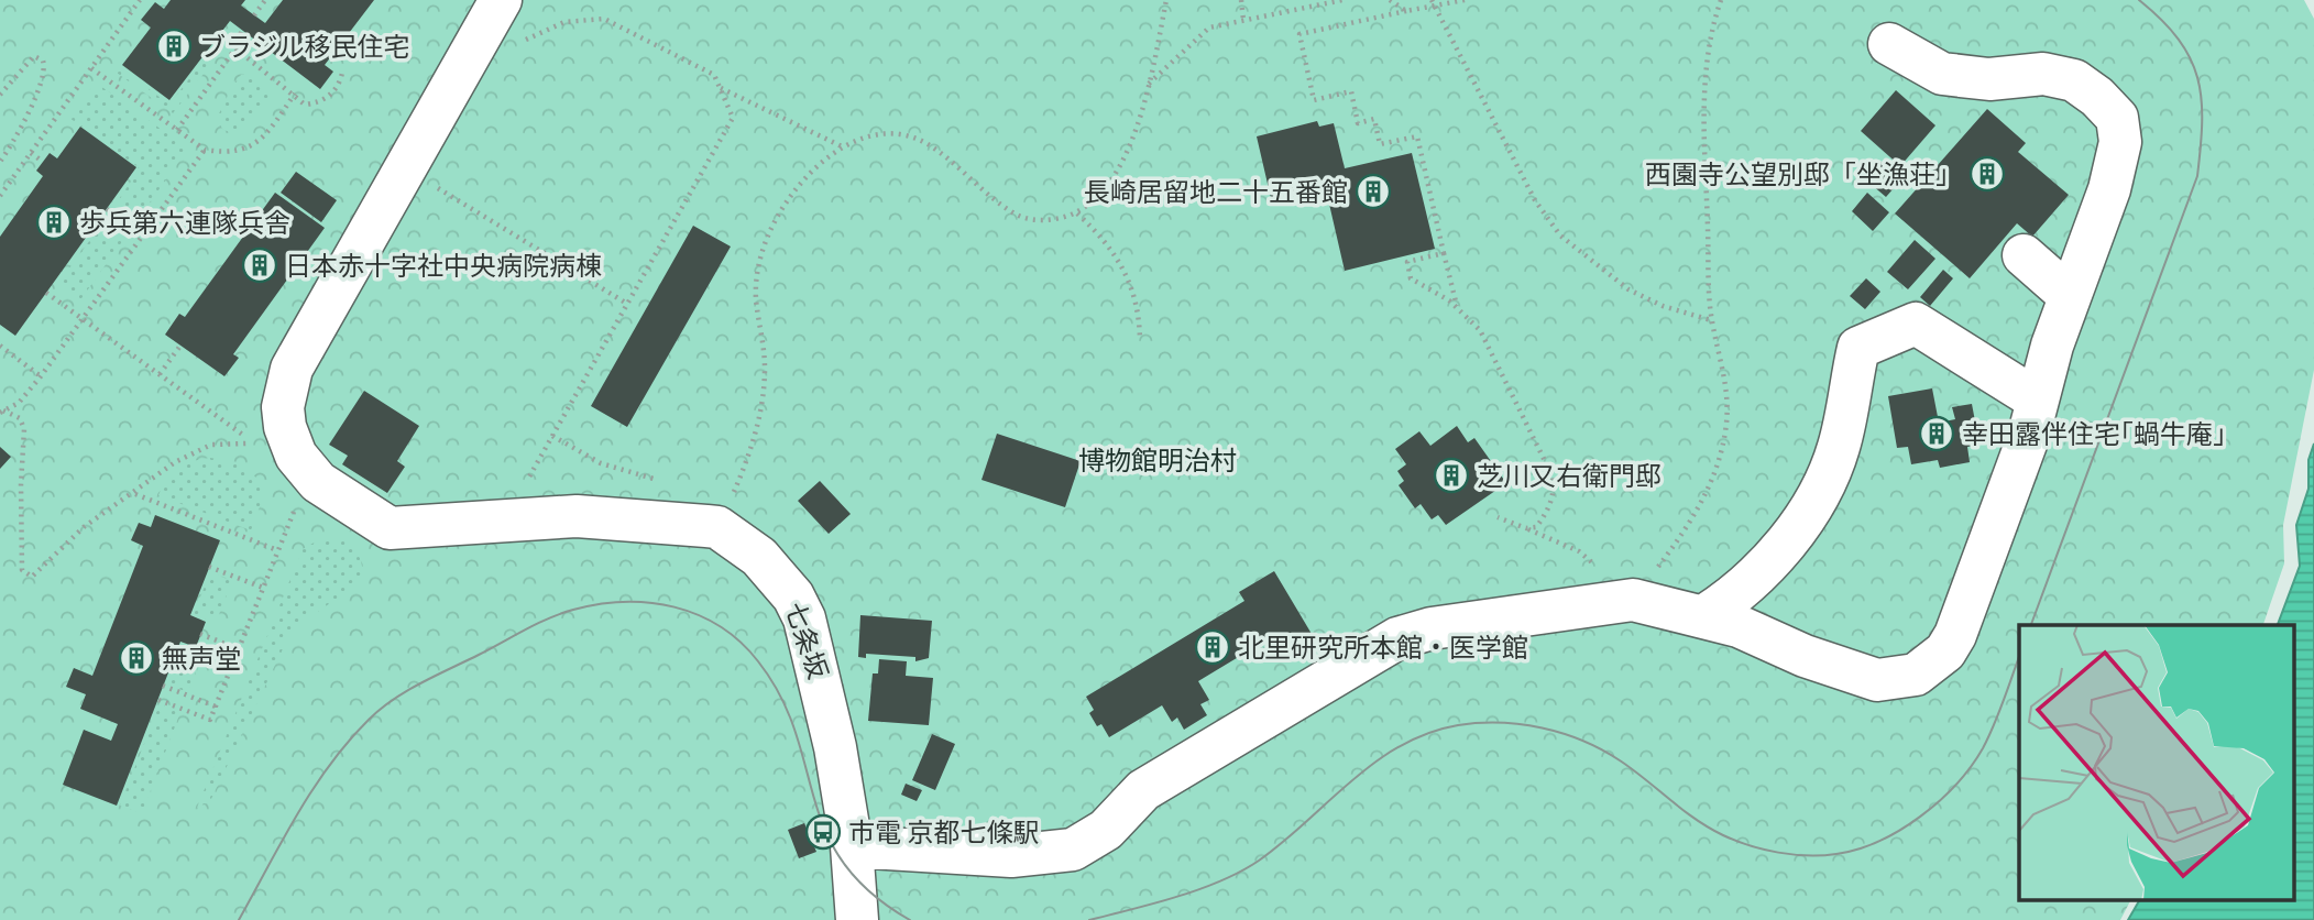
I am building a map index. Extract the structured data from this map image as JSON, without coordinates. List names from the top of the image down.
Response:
{
  "streets": {
    "lane": ["七条坂"]
  },
  "parks": ["博物館明治村"],
  "places": {
    "building": [
      "ブラジル移民住宅",
      "西園寺公望別邸「坐漁荘」",
      "長崎居留地二十五番館",
      "歩兵第六連隊兵舎",
      "日本赤十字社中央病院病棟",
      "幸田露伴住宅｢蝸牛庵｣",
      "芝川又右衛門邸",
      "北里研究所本館・医学館",
      "無声堂"
    ],
    "bus stop": ["市電 京都七條駅"]
  }
}
